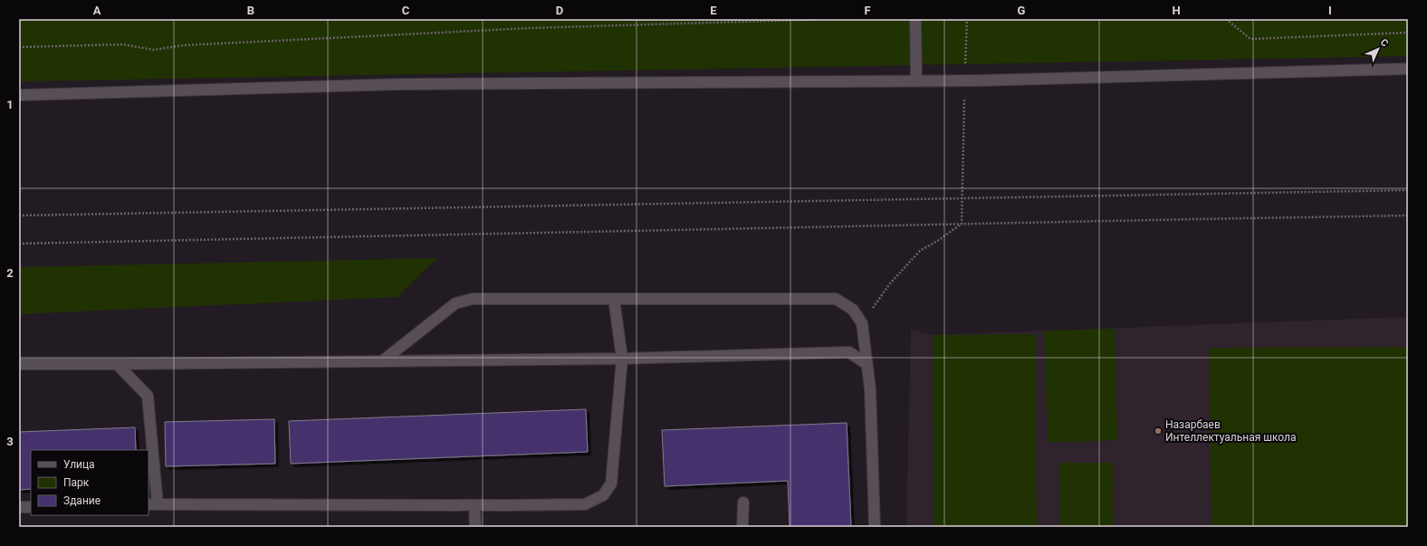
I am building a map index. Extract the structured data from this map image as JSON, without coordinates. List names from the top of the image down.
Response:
{
  "places": ["Назарбаев Интеллектуальная школа"],
  "legend": ["Улица", "Парк", "Здание"],
  "north": "top right",
  "grid": {
    "columns": [
      "A",
      "B",
      "C",
      "D",
      "E",
      "F",
      "G",
      "H",
      "I"
    ],
    "rows": ["1", "2", "3"]
  }
}
